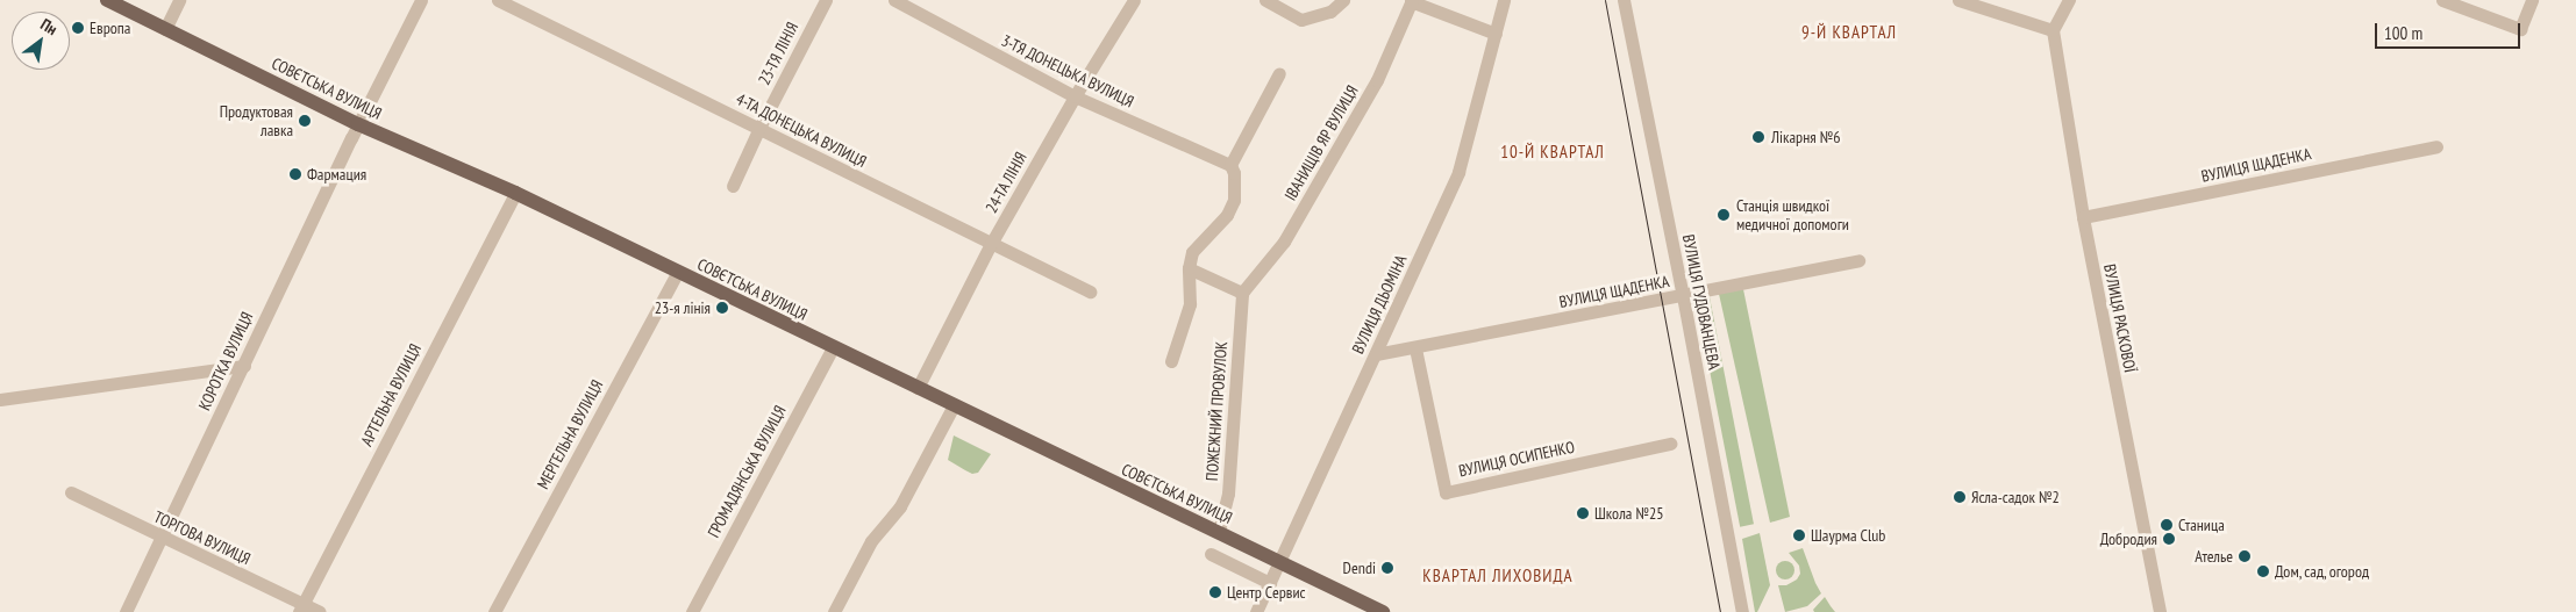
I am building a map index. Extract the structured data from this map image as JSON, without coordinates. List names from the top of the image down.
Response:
{
  "streets": {
    "main road": ["СОВЄТСЬКА ВУЛИЦЯ"],
    "street": [
      "23-ТЯ ЛІНІЯ",
      "3-ТЯ ДОНЕЦЬКА ВУЛИЦЯ",
      "4-ТА ДОНЕЦЬКА ВУЛИЦЯ",
      "ІВАНИЩІВ ЯР ВУЛИЦЯ",
      "ВУЛИЦЯ ЩАДЕНКА",
      "24-ТА ЛІНІЯ",
      "ВУЛИЦЯ ГУДОВАНЦЕВА",
      "ВУЛИЦЯ ДЬОМІНА",
      "ВУЛИЦЯ РАСКОВОЇ",
      "КОРОТКА ВУЛИЦЯ",
      "АРТЕЛЬНА ВУЛИЦЯ",
      "ПОЖЕЖНИЙ ПРОВУЛОК",
      "МЕРГЕЛЬНА ВУЛИЦЯ",
      "ВУЛИЦЯ ОСИПЕНКО",
      "ГРОМАДЯНСЬКА ВУЛИЦЯ",
      "ТОРГОВА ВУЛИЦЯ"
    ]
  },
  "crossings": [
    ["23-ТЯ ЛІНІЯ", "4-ТА ДОНЕЦЬКА ВУЛИЦЯ"],
    ["3-ТЯ ДОНЕЦЬКА ВУЛИЦЯ", "24-ТА ЛІНІЯ"],
    ["СОВЄТСЬКА ВУЛИЦЯ", "24-ТА ЛІНІЯ"],
    ["СОВЄТСЬКА ВУЛИЦЯ", "ВУЛИЦЯ ДЬОМІНА"],
    ["СОВЄТСЬКА ВУЛИЦЯ", "КОРОТКА ВУЛИЦЯ"],
    ["СОВЄТСЬКА ВУЛИЦЯ", "АРТЕЛЬНА ВУЛИЦЯ"],
    ["СОВЄТСЬКА ВУЛИЦЯ", "ПОЖЕЖНИЙ ПРОВУЛОК"],
    ["СОВЄТСЬКА ВУЛИЦЯ", "МЕРГЕЛЬНА ВУЛИЦЯ"],
    ["СОВЄТСЬКА ВУЛИЦЯ", "ГРОМАДЯНСЬКА ВУЛИЦЯ"],
    ["4-ТА ДОНЕЦЬКА ВУЛИЦЯ", "24-ТА ЛІНІЯ"],
    ["ІВАНИЩІВ ЯР ВУЛИЦЯ", "ПОЖЕЖНИЙ ПРОВУЛОК"],
    ["ВУЛИЦЯ ЩАДЕНКА", "ВУЛИЦЯ ГУДОВАНЦЕВА"],
    ["ВУЛИЦЯ ЩАДЕНКА", "ВУЛИЦЯ ДЬОМІНА"],
    ["ВУЛИЦЯ ЩАДЕНКА", "ВУЛИЦЯ РАСКОВОЇ"],
    ["ВУЛИЦЯ ЩАДЕНКА", "ВУЛИЦЯ ОСИПЕНКО"],
    ["КОРОТКА ВУЛИЦЯ", "ТОРГОВА ВУЛИЦЯ"],
    ["АРТЕЛЬНА ВУЛИЦЯ", "ТОРГОВА ВУЛИЦЯ"]
  ],
  "districts": ["9-Й КВАРТАЛ", "10-Й КВАРТАЛ", "КВАРТАЛ ЛИХОВИДА"],
  "places": [
    "Европа",
    "Продуктовая лавка",
    "Лікарня №6",
    "Фармация",
    "Станція швидкої медичної допомоги",
    "23-я лінія",
    "Ясла-садок №2",
    "Школа №25",
    "Станица",
    "Шаурма Club",
    "Добродия",
    "Ателье",
    "Dendi",
    "Дом, сад, огород",
    "Центр Сервис"
  ],
  "scale_bar": "100 m",
  "north": "top right"
}
